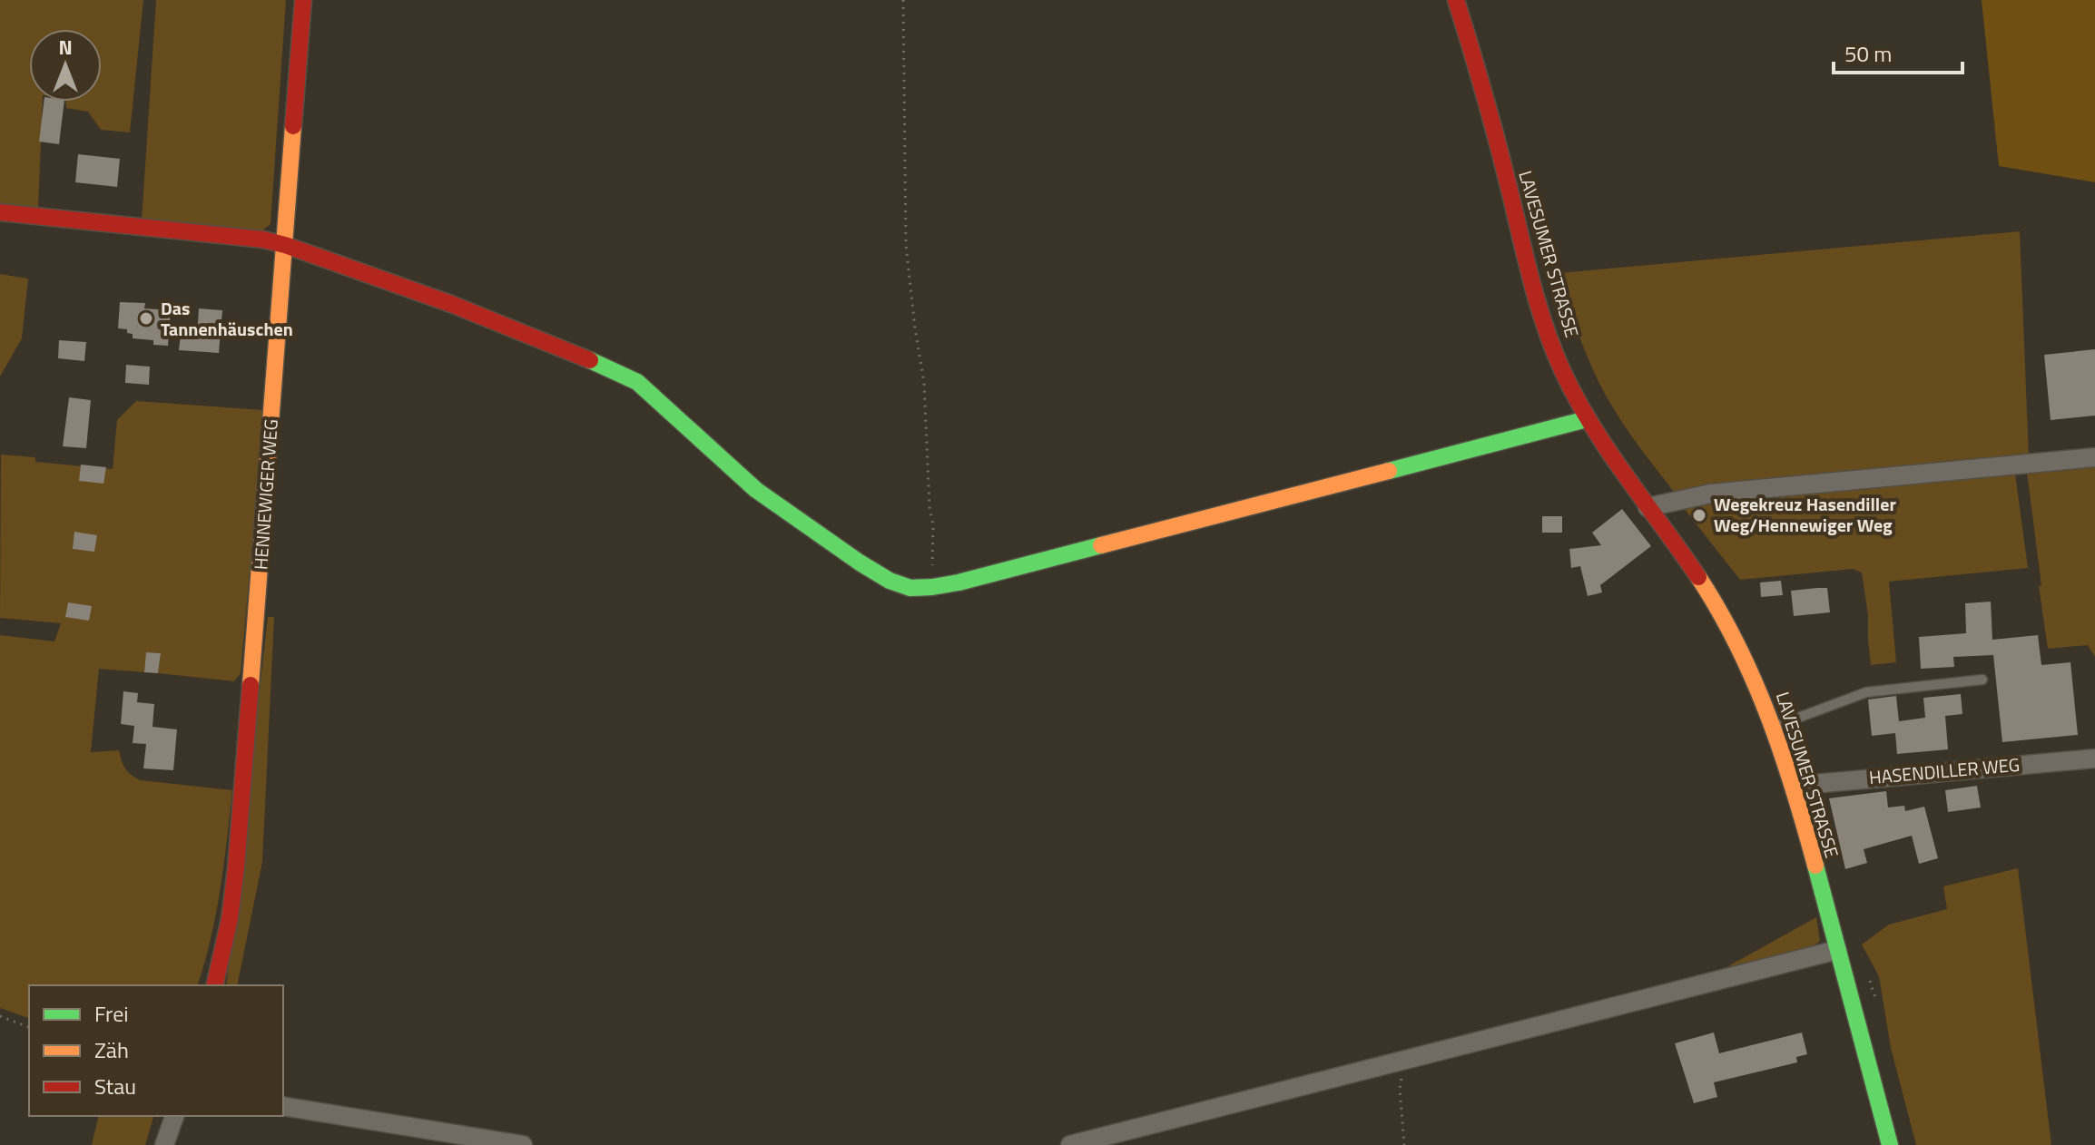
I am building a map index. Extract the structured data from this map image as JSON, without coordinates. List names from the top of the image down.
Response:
{
  "streets": {
    "street": ["LAVESUMER STRASSE", "HENNEWIGER WEG", "HASENDILLER WEG"]
  },
  "crossings": [
    ["LAVESUMER STRASSE", "HASENDILLER WEG"]
  ],
  "places": ["Das Tannenhäuschen", "Wegekreuz Hasendiller Weg/Hennewiger Weg"],
  "legend": ["Frei", "Zäh", "Stau"],
  "scale_bar": "50 m",
  "north": "top"
}
